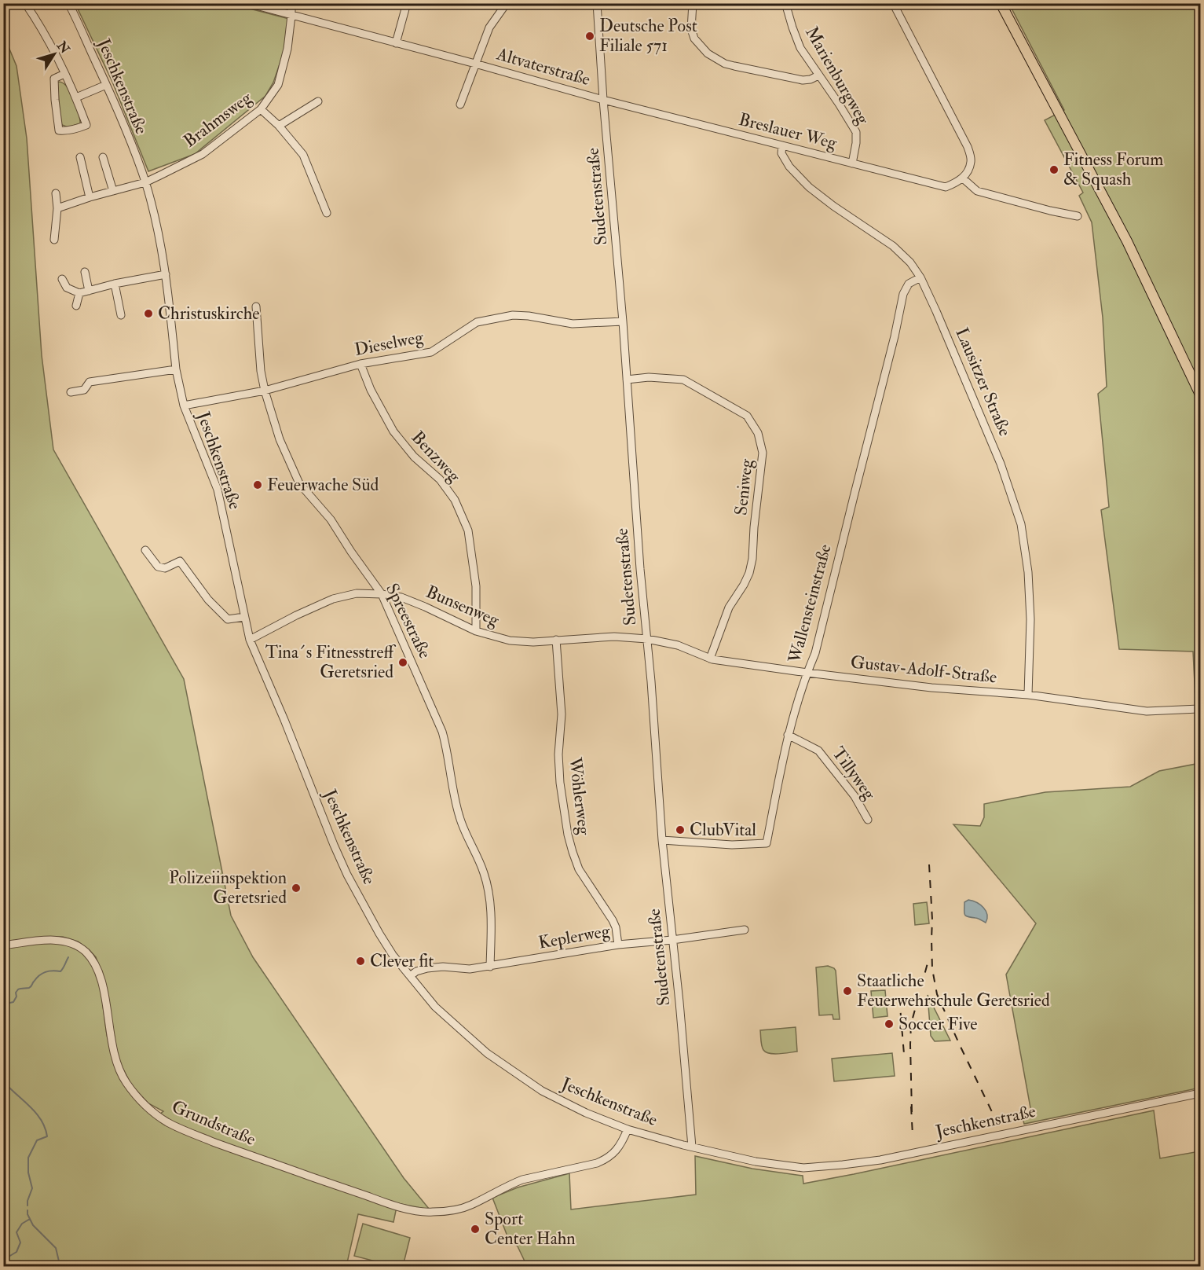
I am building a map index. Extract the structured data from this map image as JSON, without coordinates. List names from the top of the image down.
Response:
{
  "streets": {
    "street": [
      "Altvaterstraße",
      "Marienburgweg",
      "Jeschkenstraße",
      "Brahmsweg",
      "Breslauer Weg",
      "Sudetenstraße",
      "Dieselweg",
      "Lausitzer Straße",
      "Benzweg",
      "Seniweg",
      "Wallensteinstraße",
      "Bunsenweg",
      "Spreestraße",
      "Gustav-Adolf-Straße",
      "Tillyweg",
      "Wöhlerweg",
      "Keplerweg",
      "Grundstraße"
    ]
  },
  "crossings": [
    ["Altvaterstraße", "Brahmsweg"],
    ["Altvaterstraße", "Breslauer Weg"],
    ["Altvaterstraße", "Sudetenstraße"],
    ["Marienburgweg", "Breslauer Weg"],
    ["Jeschkenstraße", "Brahmsweg"],
    ["Jeschkenstraße", "Sudetenstraße"],
    ["Jeschkenstraße", "Dieselweg"],
    ["Jeschkenstraße", "Bunsenweg"],
    ["Jeschkenstraße", "Keplerweg"],
    ["Jeschkenstraße", "Grundstraße"],
    ["Breslauer Weg", "Sudetenstraße"],
    ["Breslauer Weg", "Lausitzer Straße"],
    ["Sudetenstraße", "Dieselweg"],
    ["Sudetenstraße", "Seniweg"],
    ["Sudetenstraße", "Wallensteinstraße"],
    ["Sudetenstraße", "Bunsenweg"],
    ["Sudetenstraße", "Gustav-Adolf-Straße"],
    ["Sudetenstraße", "Keplerweg"],
    ["Dieselweg", "Benzweg"],
    ["Dieselweg", "Spreestraße"],
    ["Lausitzer Straße", "Wallensteinstraße"],
    ["Lausitzer Straße", "Gustav-Adolf-Straße"],
    ["Benzweg", "Bunsenweg"],
    ["Seniweg", "Gustav-Adolf-Straße"],
    ["Wallensteinstraße", "Gustav-Adolf-Straße"],
    ["Wallensteinstraße", "Tillyweg"],
    ["Bunsenweg", "Spreestraße"],
    ["Bunsenweg", "Gustav-Adolf-Straße"],
    ["Bunsenweg", "Wöhlerweg"],
    ["Spreestraße", "Keplerweg"],
    ["Wöhlerweg", "Keplerweg"]
  ],
  "places": [
    "Deutsche Post Filiale 571",
    "Fitness Forum & Squash",
    "Christuskirche",
    "Feuerwache Süd",
    "Tina´s Fitnesstreff Geretsried",
    "ClubVital",
    "Polizeiinspektion Geretsried",
    "Clever fit",
    "Staatliche Feuerwehrschule Geretsried",
    "Soccer Five",
    "Sport Center Hahn"
  ],
  "north": "top right"
}
